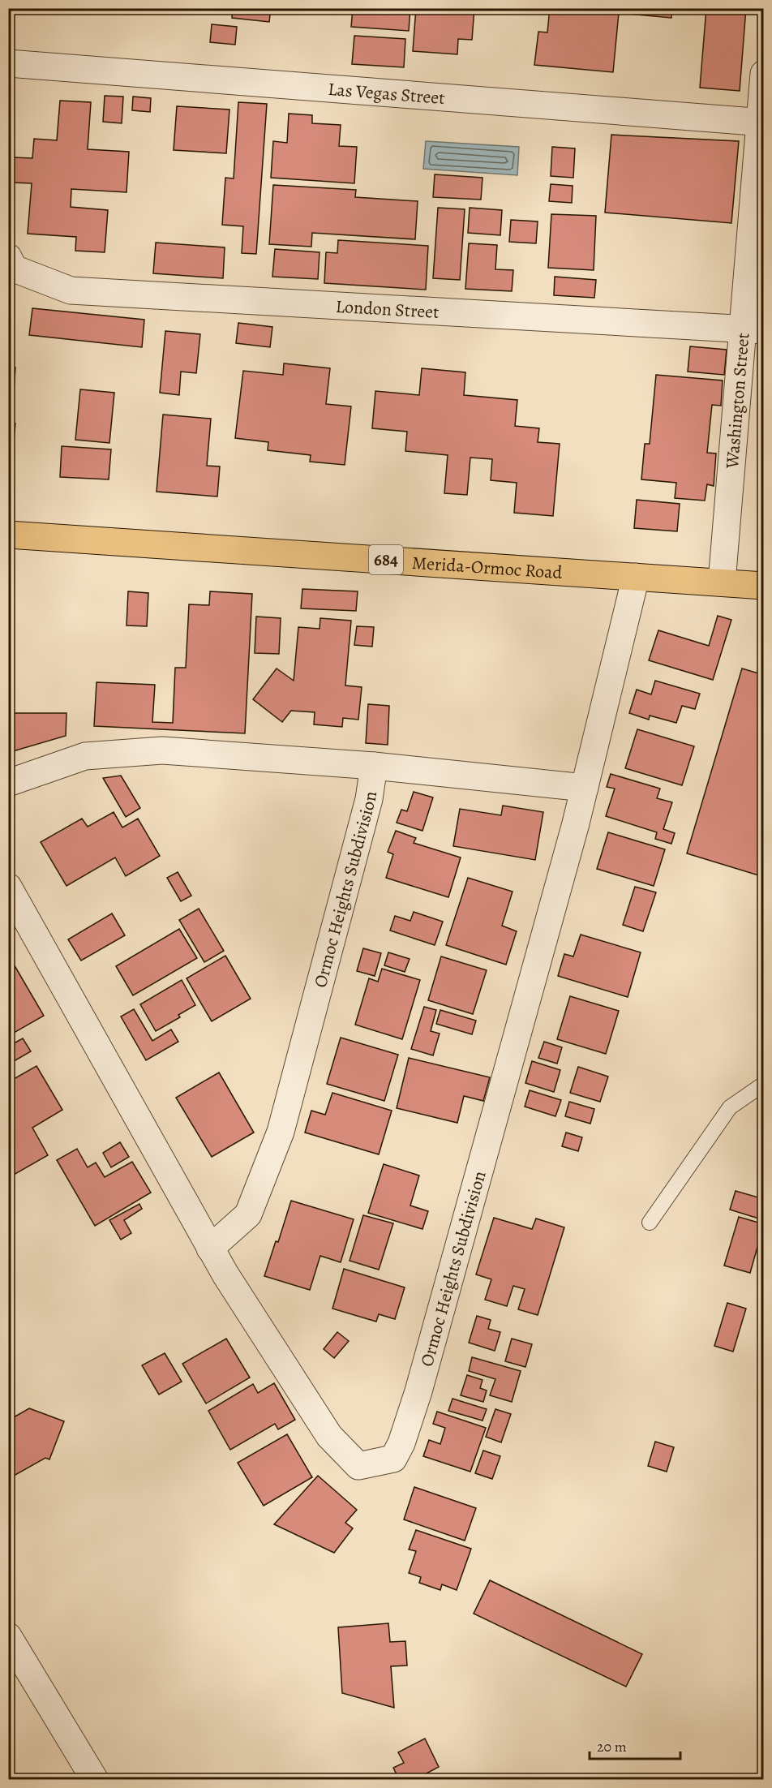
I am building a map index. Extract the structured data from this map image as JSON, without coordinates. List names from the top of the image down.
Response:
{
  "streets": {
    "highway": ["684", "Merida-Ormoc Road"],
    "street": [
      "Las Vegas Street",
      "London Street",
      "Washington Street",
      "Ormoc Heights Subdivision"
    ]
  },
  "crossings": [
    ["Las Vegas Street", "Washington Street"],
    ["London Street", "Washington Street"],
    ["Washington Street", "Merida-Ormoc Road"],
    ["Merida-Ormoc Road", "Ormoc Heights Subdivision"]
  ],
  "scale_bar": "20 m"
}
